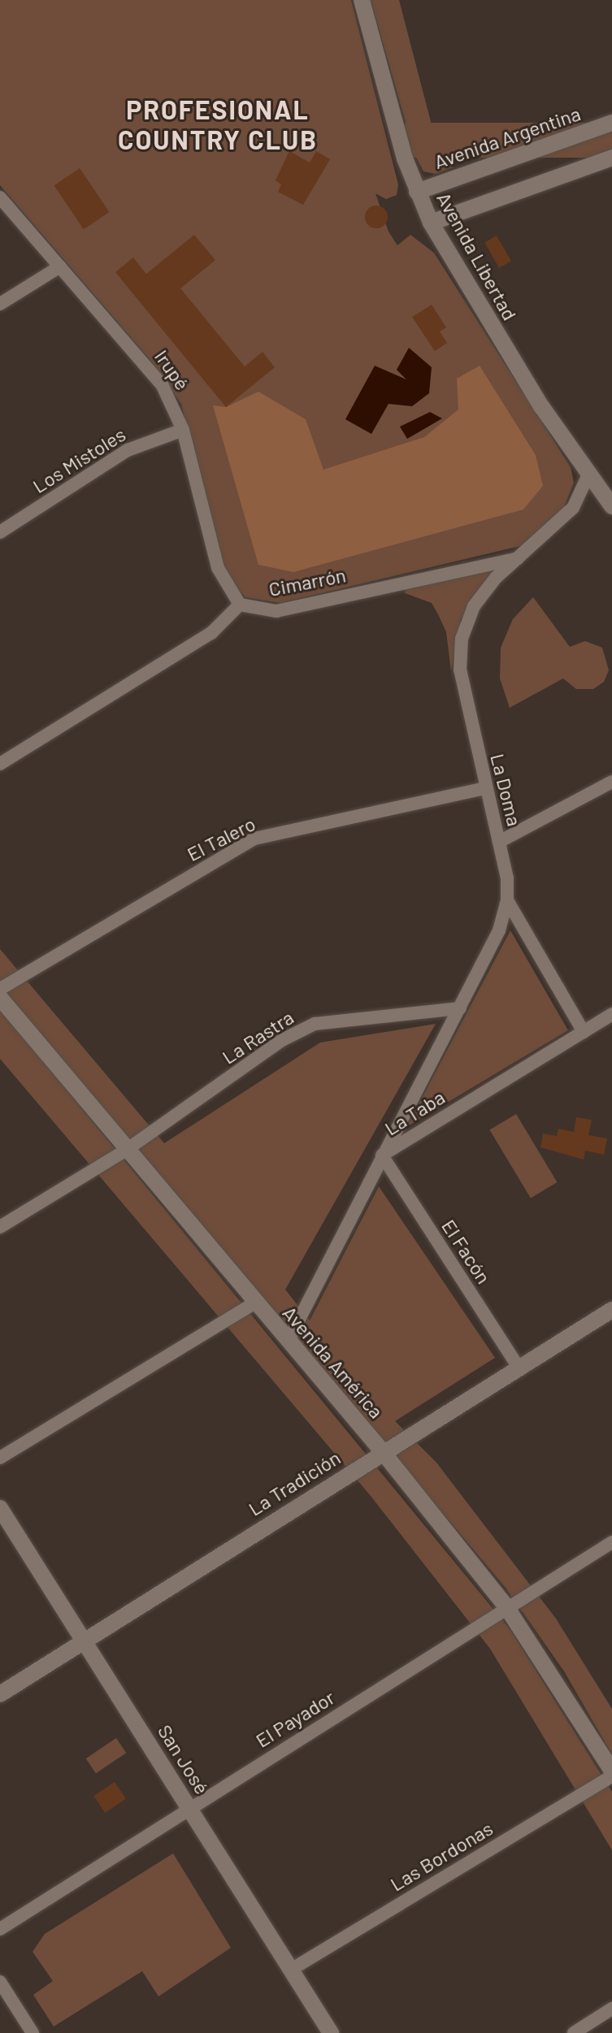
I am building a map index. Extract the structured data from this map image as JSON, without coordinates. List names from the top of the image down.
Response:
{
  "streets": {
    "street": [
      "Avenida Argentina",
      "Avenida Libertad",
      "Irupé",
      "Los Mistoles",
      "Cimarrón",
      "La Doma",
      "El Talero",
      "La Rastra",
      "La Taba",
      "El Facón",
      "Avenida América",
      "La Tradición",
      "El Payador",
      "San José",
      "Las Bordonas"
    ]
  },
  "crossings": [
    ["Avenida Argentina", "Avenida Libertad"],
    ["Irupé", "Los Mistoles"],
    ["Irupé", "Cimarrón"],
    ["Cimarrón", "La Doma"],
    ["La Doma", "El Talero"],
    ["La Doma", "La Taba"],
    ["La Rastra", "Avenida América"],
    ["La Taba", "El Facón"],
    ["La Taba", "Avenida América"],
    ["El Facón", "La Tradición"],
    ["Avenida América", "La Tradición"],
    ["Avenida América", "El Payador"],
    ["La Tradición", "San José"],
    ["El Payador", "San José"],
    ["San José", "Las Bordonas"]
  ],
  "districts": ["PROFESIONAL COUNTRY CLUB"]
}
